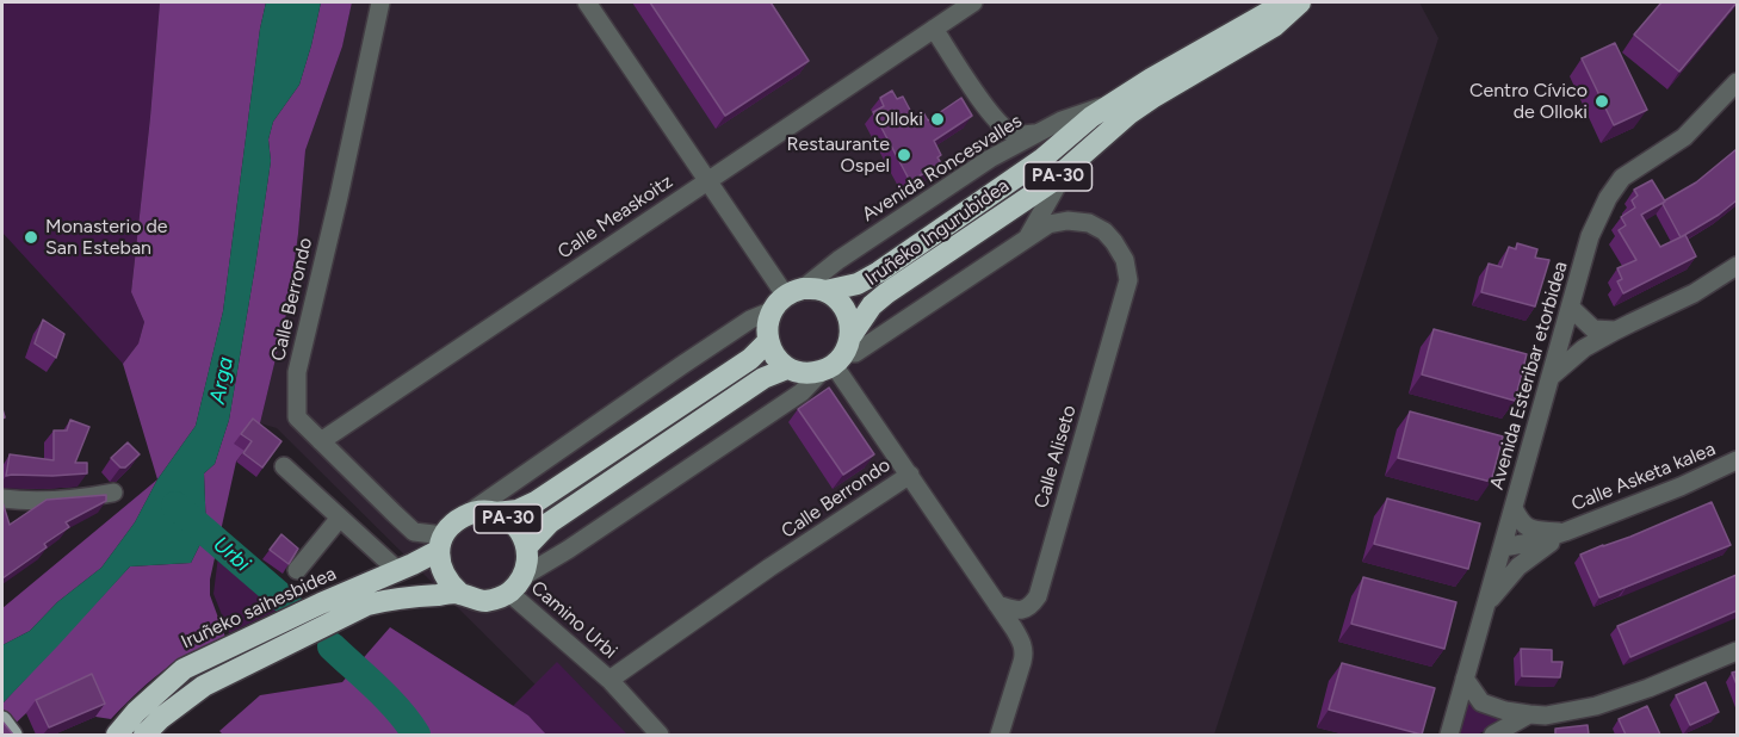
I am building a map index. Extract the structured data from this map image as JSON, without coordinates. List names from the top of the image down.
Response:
{
  "streets": {
    "highway": ["PA-30", "Iruñeko Ingurubidea", "Iruñeko saihesbidea"],
    "street": [
      "Avenida Roncesvalles",
      "Calle Measkoitz",
      "Calle Berrondo",
      "Avenida Esteribar etorbidea",
      "Calle Aliseto",
      "Calle Asketa kalea",
      "Camino Urbi"
    ]
  },
  "crossings": [
    ["Avenida Roncesvalles", "PA-30"],
    ["Avenida Roncesvalles", "Iruñeko Ingurubidea"],
    ["Avenida Roncesvalles", "Calle Berrondo"],
    ["PA-30", "Iruñeko Ingurubidea"],
    ["PA-30", "Calle Berrondo"],
    ["PA-30", "Iruñeko saihesbidea"],
    ["PA-30", "Camino Urbi"],
    ["Calle Measkoitz", "Calle Berrondo"],
    ["Iruñeko Ingurubidea", "Calle Berrondo"],
    ["Calle Berrondo", "Calle Aliseto"],
    ["Calle Berrondo", "Iruñeko saihesbidea"],
    ["Calle Berrondo", "Camino Urbi"],
    ["Avenida Esteribar etorbidea", "Calle Asketa kalea"],
    ["Iruñeko saihesbidea", "Camino Urbi"]
  ],
  "water": ["Arga", "Urbi"],
  "places": [
    "Centro Cívico de Olloki",
    "Olloki",
    "Restaurante Ospel",
    "Monasterio de San Esteban"
  ]
}
